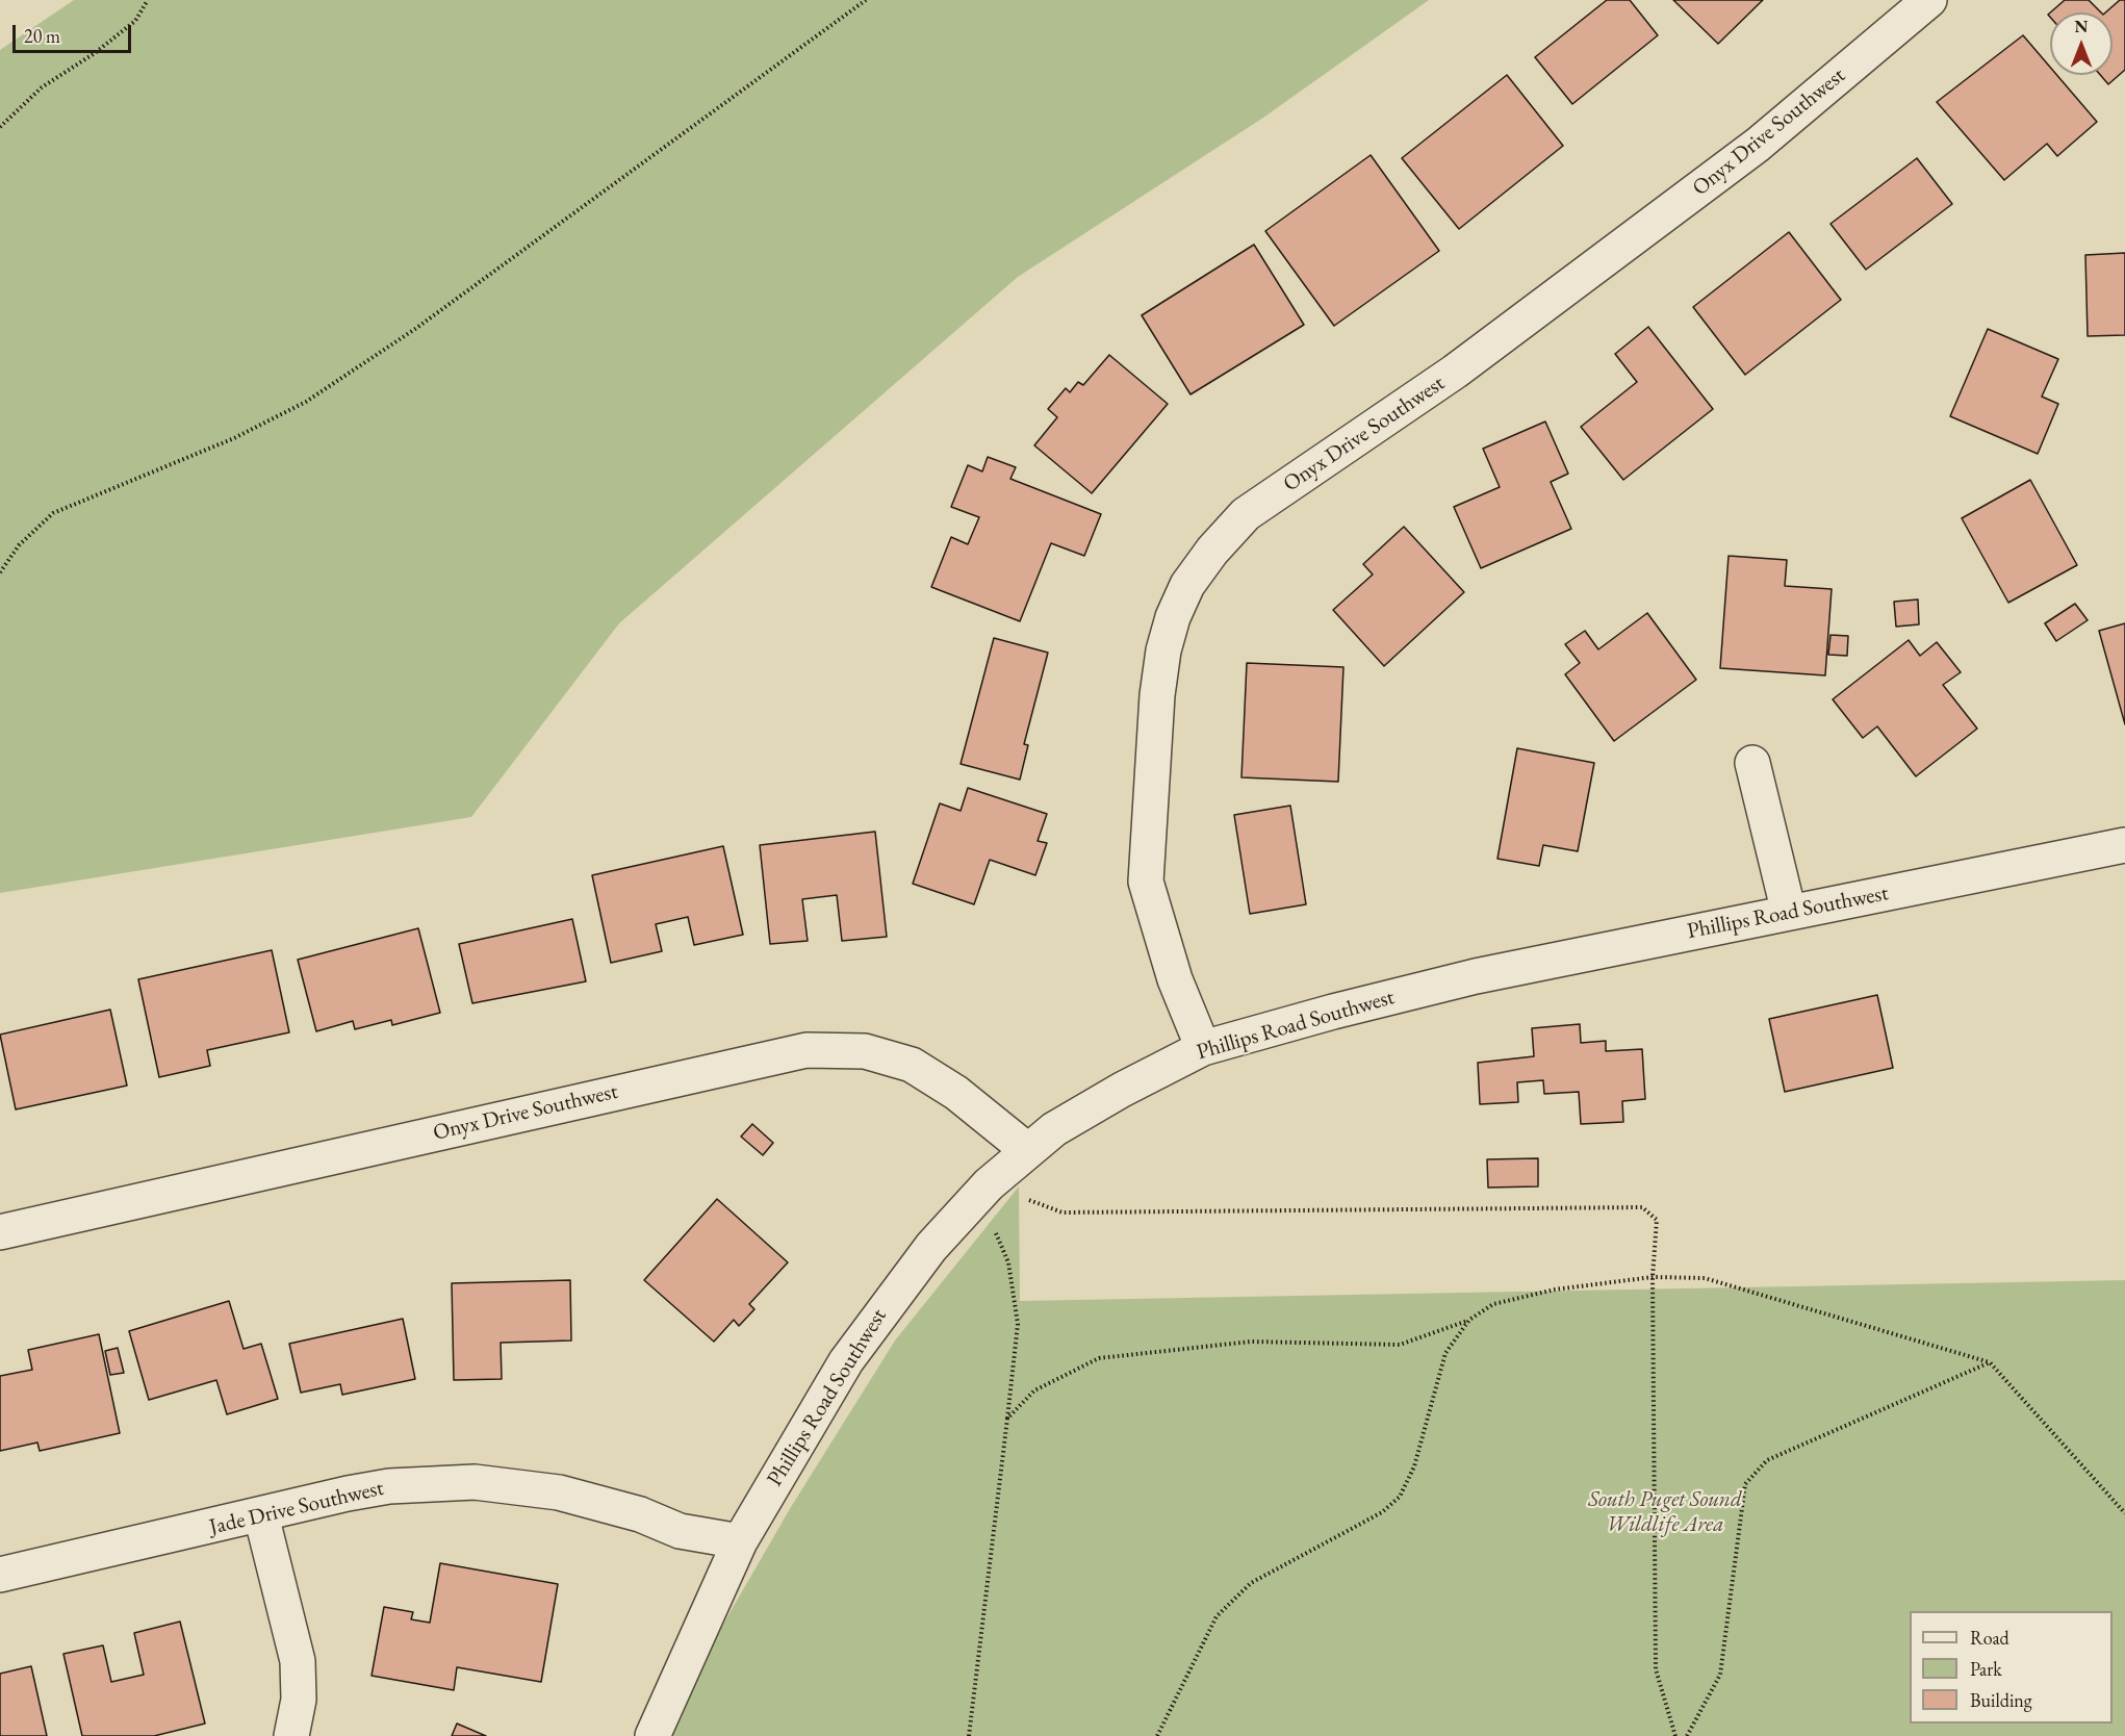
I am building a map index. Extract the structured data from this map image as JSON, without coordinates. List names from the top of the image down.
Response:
{
  "streets": {
    "street": ["Onyx Drive Southwest", "Phillips Road Southwest", "Jade Drive Southwest"]
  },
  "crossings": [
    ["Onyx Drive Southwest", "Phillips Road Southwest"],
    ["Phillips Road Southwest", "Jade Drive Southwest"]
  ],
  "parks": ["South Puget Sound Wildlife Area"],
  "legend": ["Road", "Park", "Building"],
  "scale_bar": "20 m",
  "north": "top"
}
